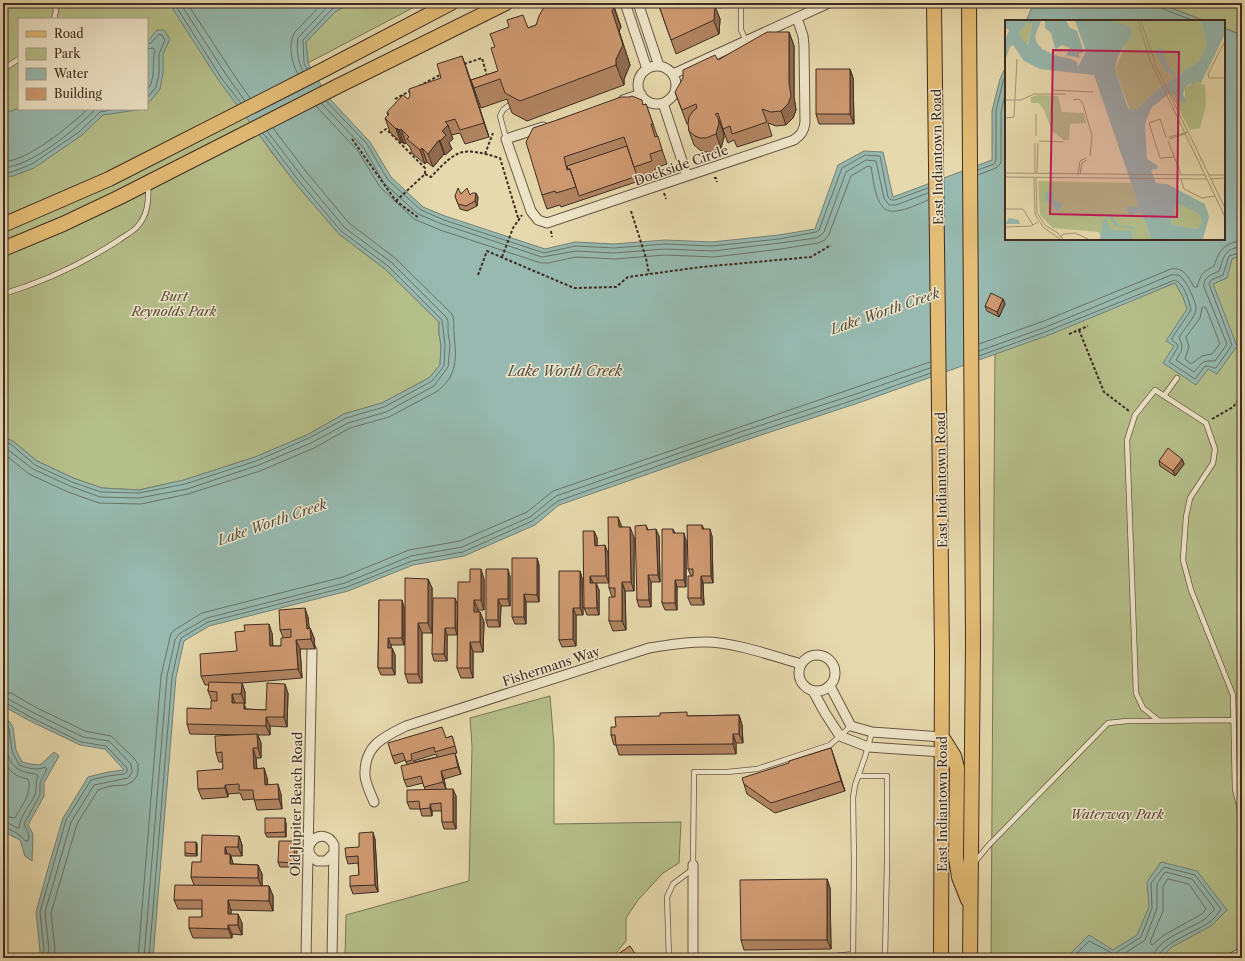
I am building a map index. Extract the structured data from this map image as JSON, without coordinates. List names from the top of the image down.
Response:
{
  "streets": {
    "main road": ["East Indiantown Road"],
    "street": ["Dockside Circle", "Fishermans Way", "Old Jupiter Beach Road"]
  },
  "water": ["Lake Worth Creek"],
  "parks": ["Burt Reynolds Park", "Waterway Park"],
  "legend": [
    "Road",
    "Park",
    "Water",
    "Building"
  ]
}
